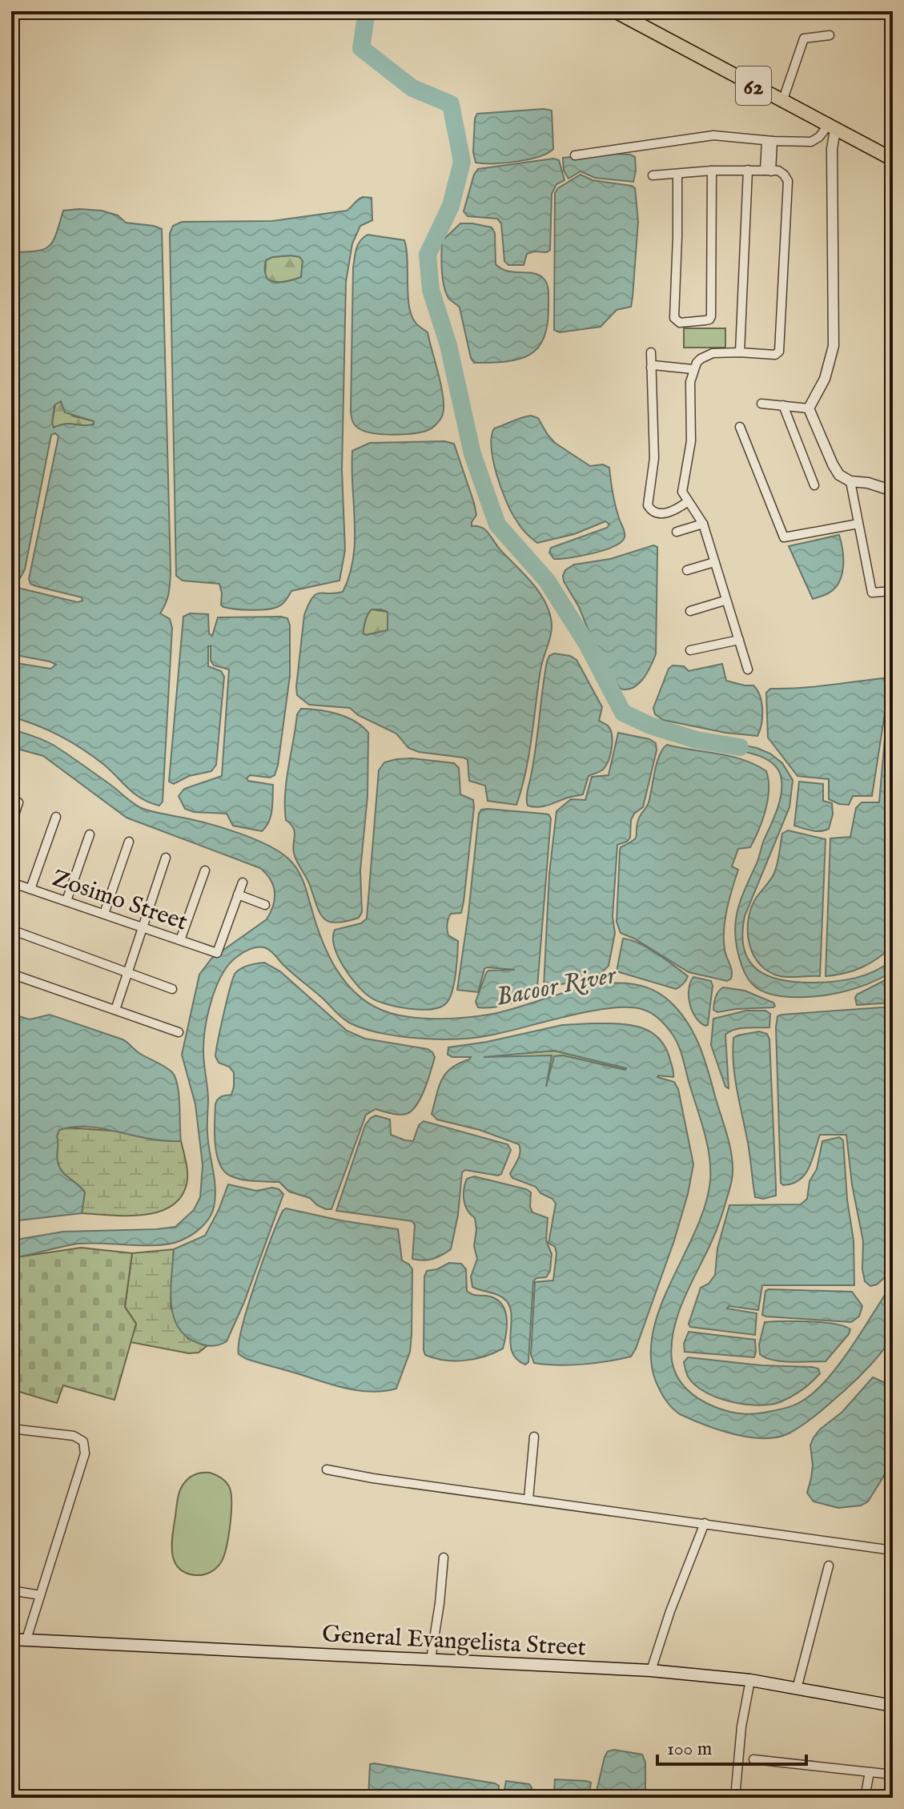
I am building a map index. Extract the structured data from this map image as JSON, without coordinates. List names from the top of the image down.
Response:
{
  "streets": {
    "main road": ["62", "General Evangelista Street"],
    "street": ["Zosimo Street"]
  },
  "water": ["Bacoor River"],
  "scale_bar": "100 m"
}
